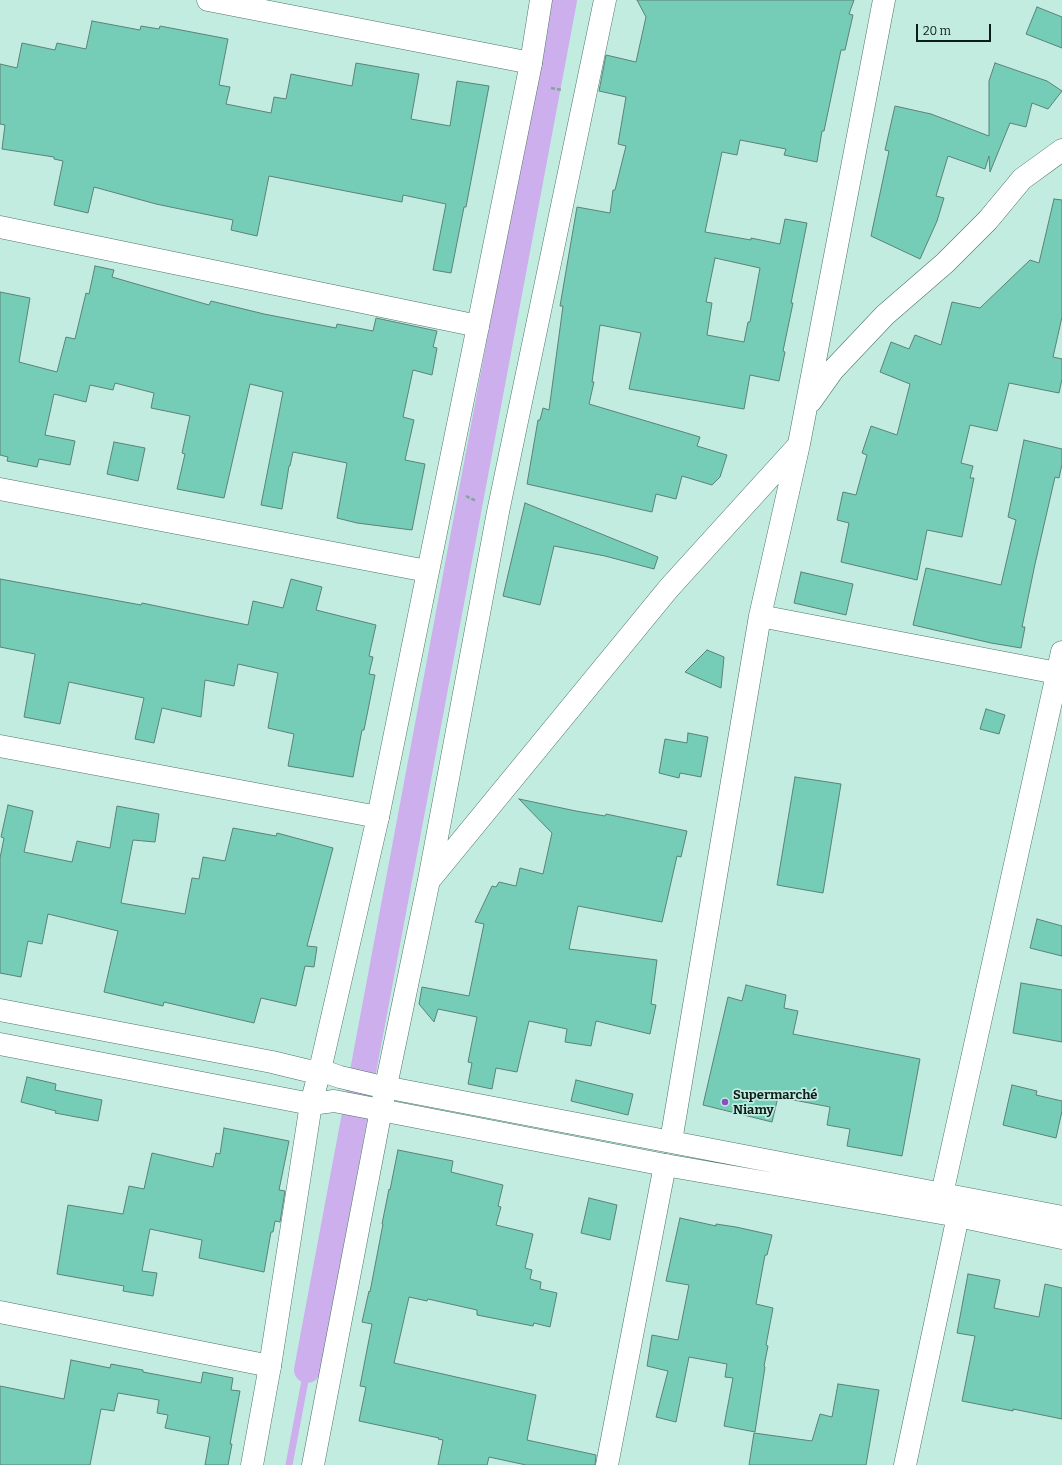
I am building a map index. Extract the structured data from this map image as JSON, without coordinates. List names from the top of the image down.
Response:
{
  "places": ["Supermarché Niamy"],
  "scale_bar": "20 m"
}
